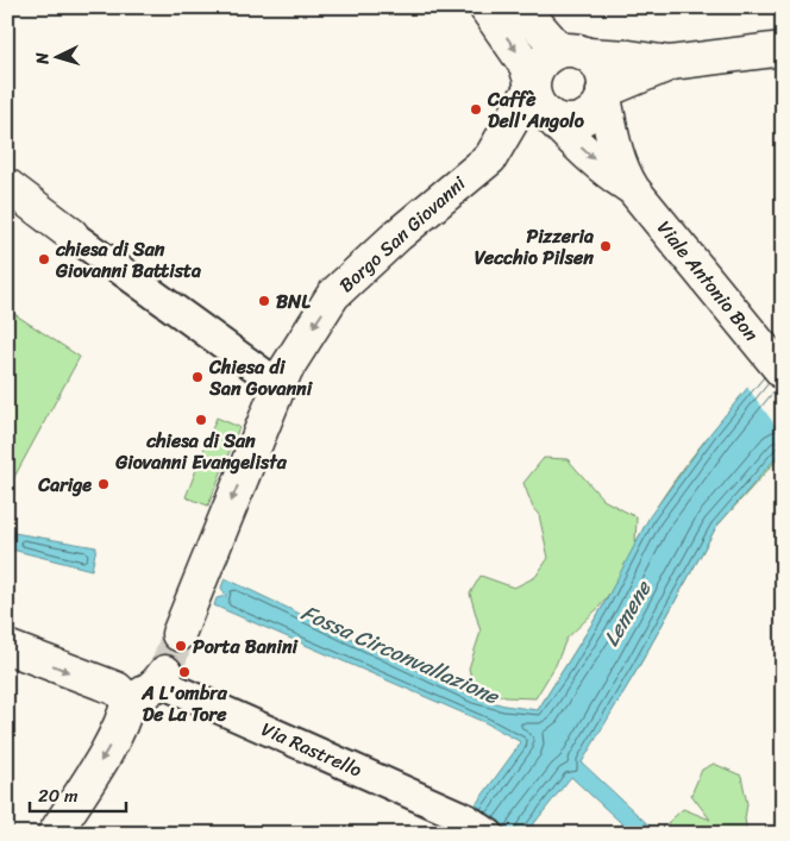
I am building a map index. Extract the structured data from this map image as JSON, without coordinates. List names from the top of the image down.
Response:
{
  "streets": {
    "street": ["Borgo San Giovanni", "Viale Antonio Bon", "Via Rastrello"]
  },
  "crossings": [
    ["Borgo San Giovanni", "Viale Antonio Bon"]
  ],
  "one_way": ["Borgo San Giovanni"],
  "water": ["Lemene", "Fossa Circonvallazione"],
  "places": [
    "Caffè Dell'Angolo",
    "Pizzeria Vecchio Pilsen",
    "chiesa di San Giovanni Battista",
    "BNL",
    "Chiesa di San Govanni",
    "chiesa di San Giovanni Evangelista",
    "Carige",
    "Porta Banini",
    "A L'ombra De La Tore"
  ],
  "scale_bar": "20 m",
  "north": "left"
}
